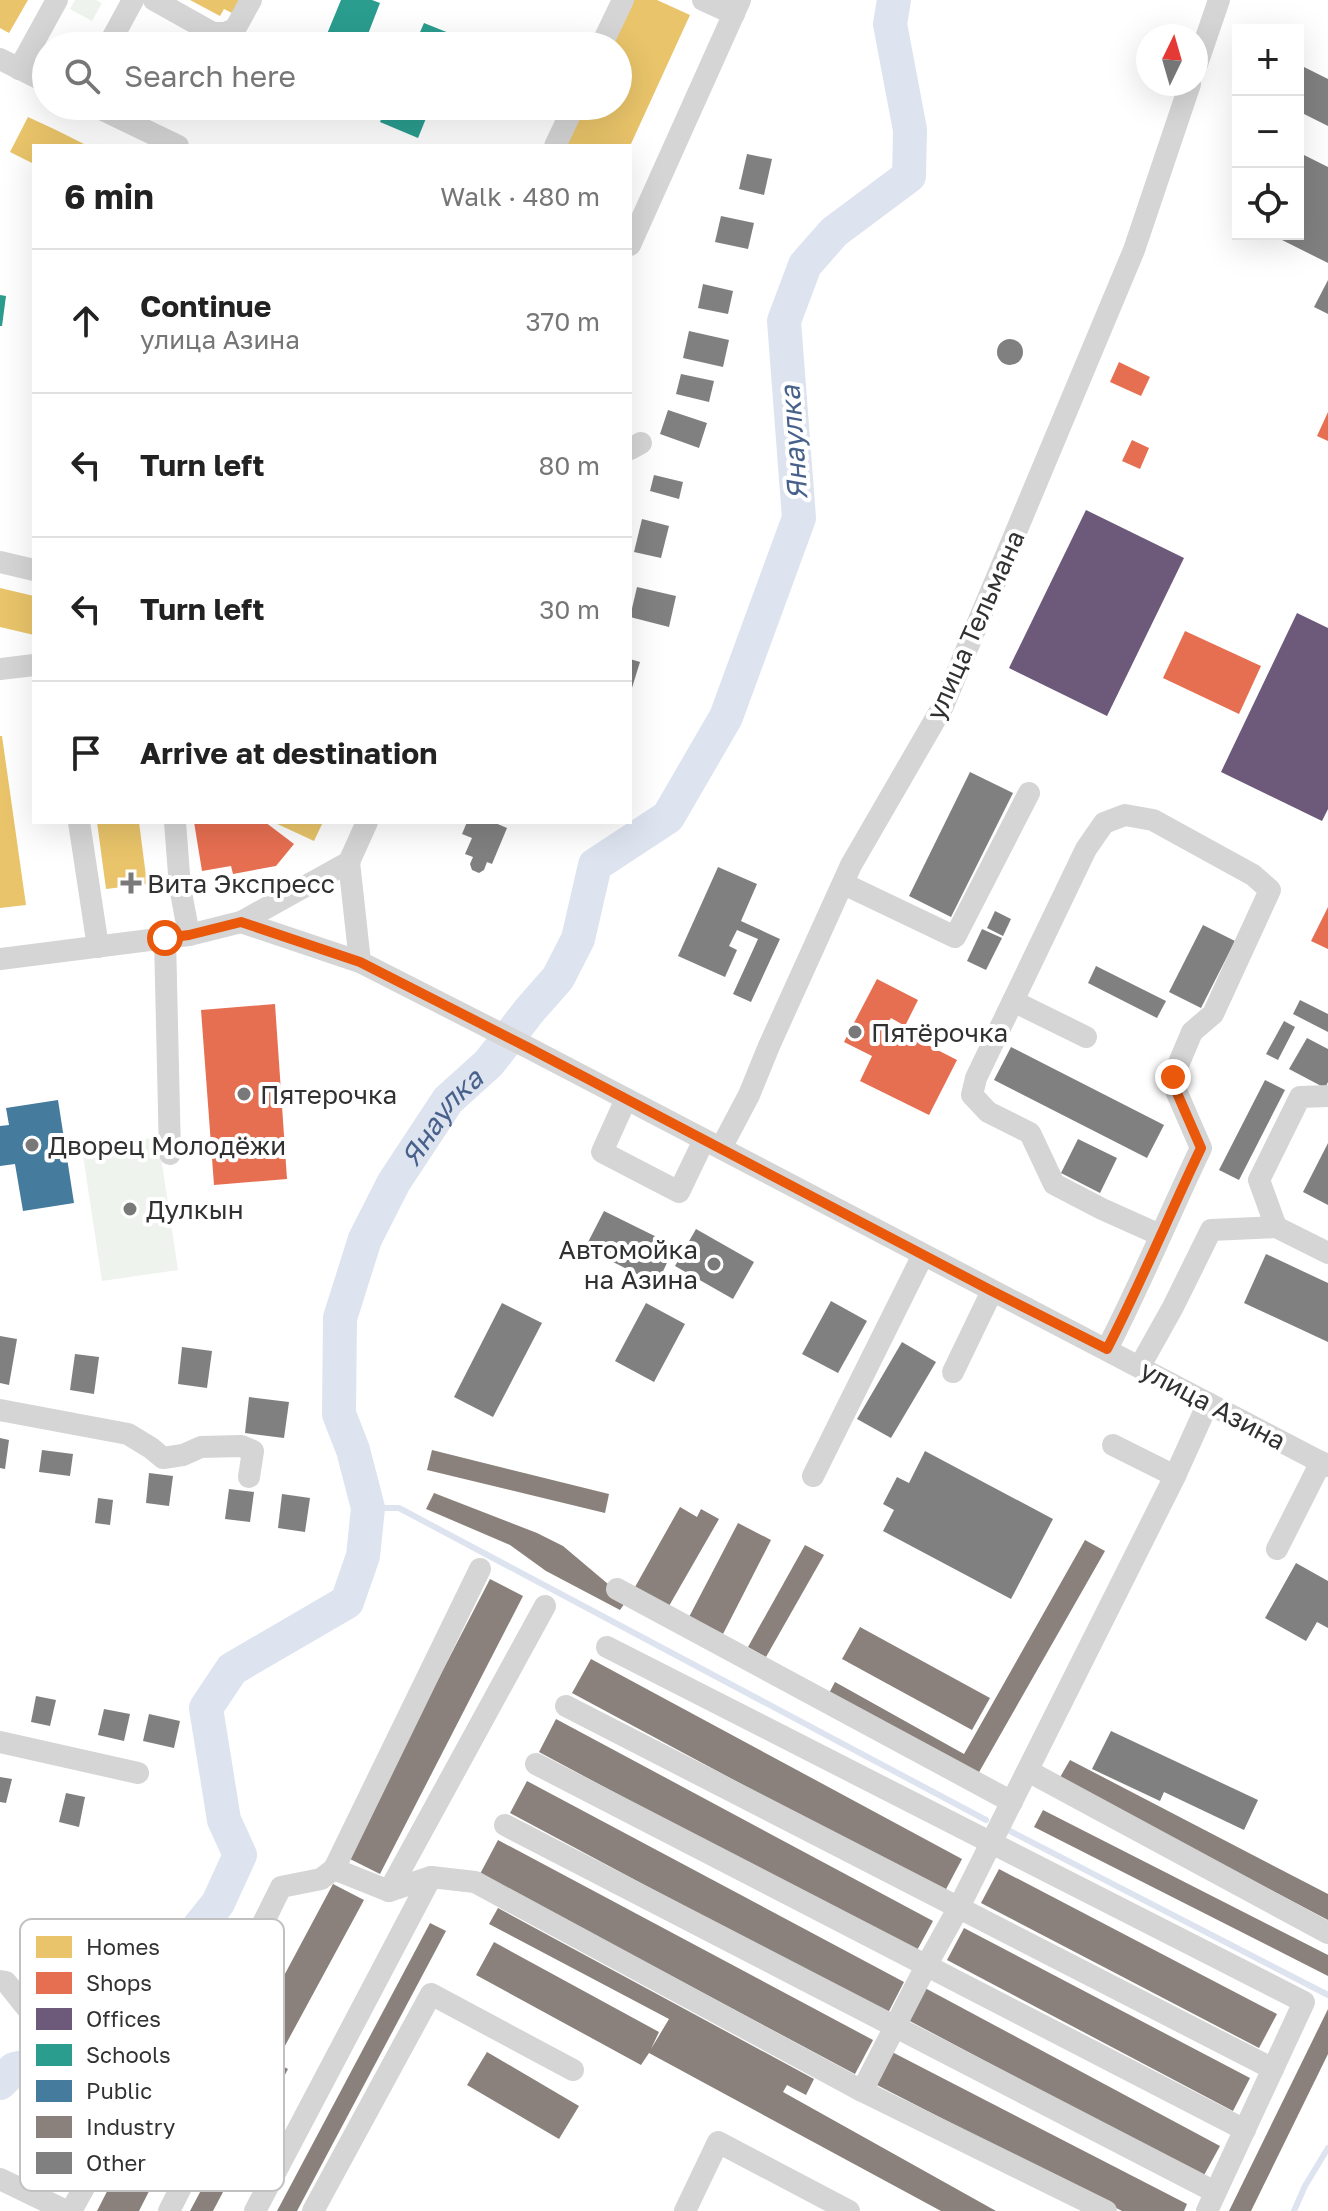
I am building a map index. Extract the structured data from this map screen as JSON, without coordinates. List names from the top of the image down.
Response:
{
  "streets": {
    "street": ["улица Тельмана", "улица Азина"]
  },
  "crossings": [
    ["улица Тельмана", "улица Азина"]
  ],
  "water": ["Янаулка"],
  "places": {
    "health": ["Вита Экспресс"],
    "other": [
      "Пятёрочка",
      "Пятерочка",
      "Дворец Молодёжи",
      "Дулкын",
      "Автомойка на Азина"
    ]
  },
  "legend": [
    "Homes",
    "Shops",
    "Offices",
    "Schools",
    "Public",
    "Industry",
    "Other"
  ],
  "north": "top",
  "page": {
    "map_buttons": ["+", "−"],
    "search": "Search here",
    "heading": ["6 min", "Walk · 480 m"],
    "list": [
      ["Continue", "улица Азина", "370 m"],
      ["Turn left", "80 m"],
      ["Turn left", "30 m"],
      "Arrive at destination"
    ]
  }
}
